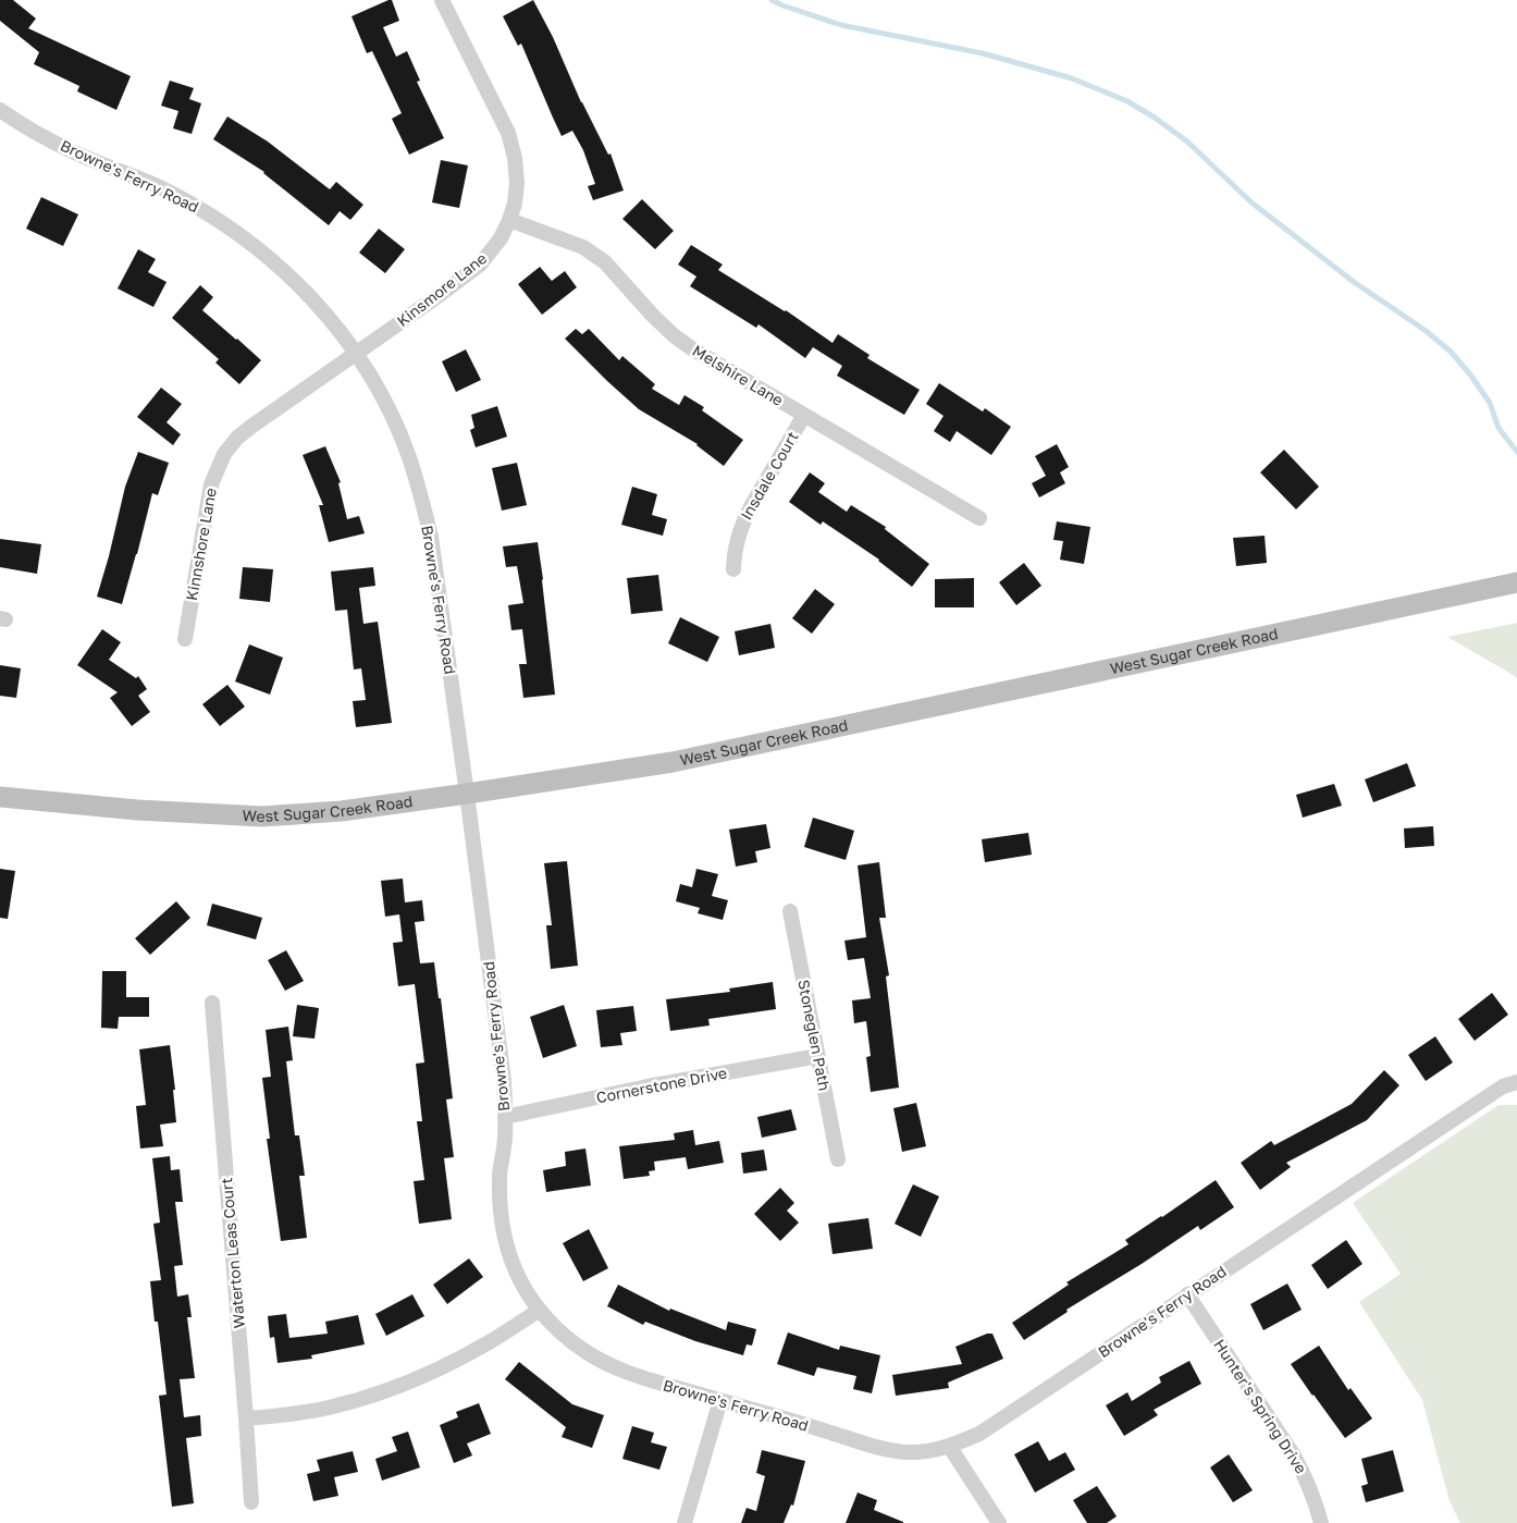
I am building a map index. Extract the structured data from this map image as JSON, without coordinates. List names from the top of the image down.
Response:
{
  "streets": {
    "main road": ["West Sugar Creek Road"],
    "street": [
      "Browne's Ferry Road",
      "Kinsmore Lane",
      "Melshire Lane",
      "Insdale Court",
      "Kinnshore Lane",
      "Stoneglen Path",
      "Cornerstone Drive",
      "Waterton Leas Court",
      "Hunter's Spring Drive"
    ]
  },
  "crossings": [
    ["Browne's Ferry Road", "Kinsmore Lane"],
    ["Browne's Ferry Road", "Kinnshore Lane"],
    ["Browne's Ferry Road", "West Sugar Creek Road"],
    ["Browne's Ferry Road", "Cornerstone Drive"],
    ["Browne's Ferry Road", "Hunter's Spring Drive"],
    ["Kinsmore Lane", "Melshire Lane"],
    ["Kinsmore Lane", "Kinnshore Lane"],
    ["Melshire Lane", "Insdale Court"],
    ["Stoneglen Path", "Cornerstone Drive"]
  ]
}
